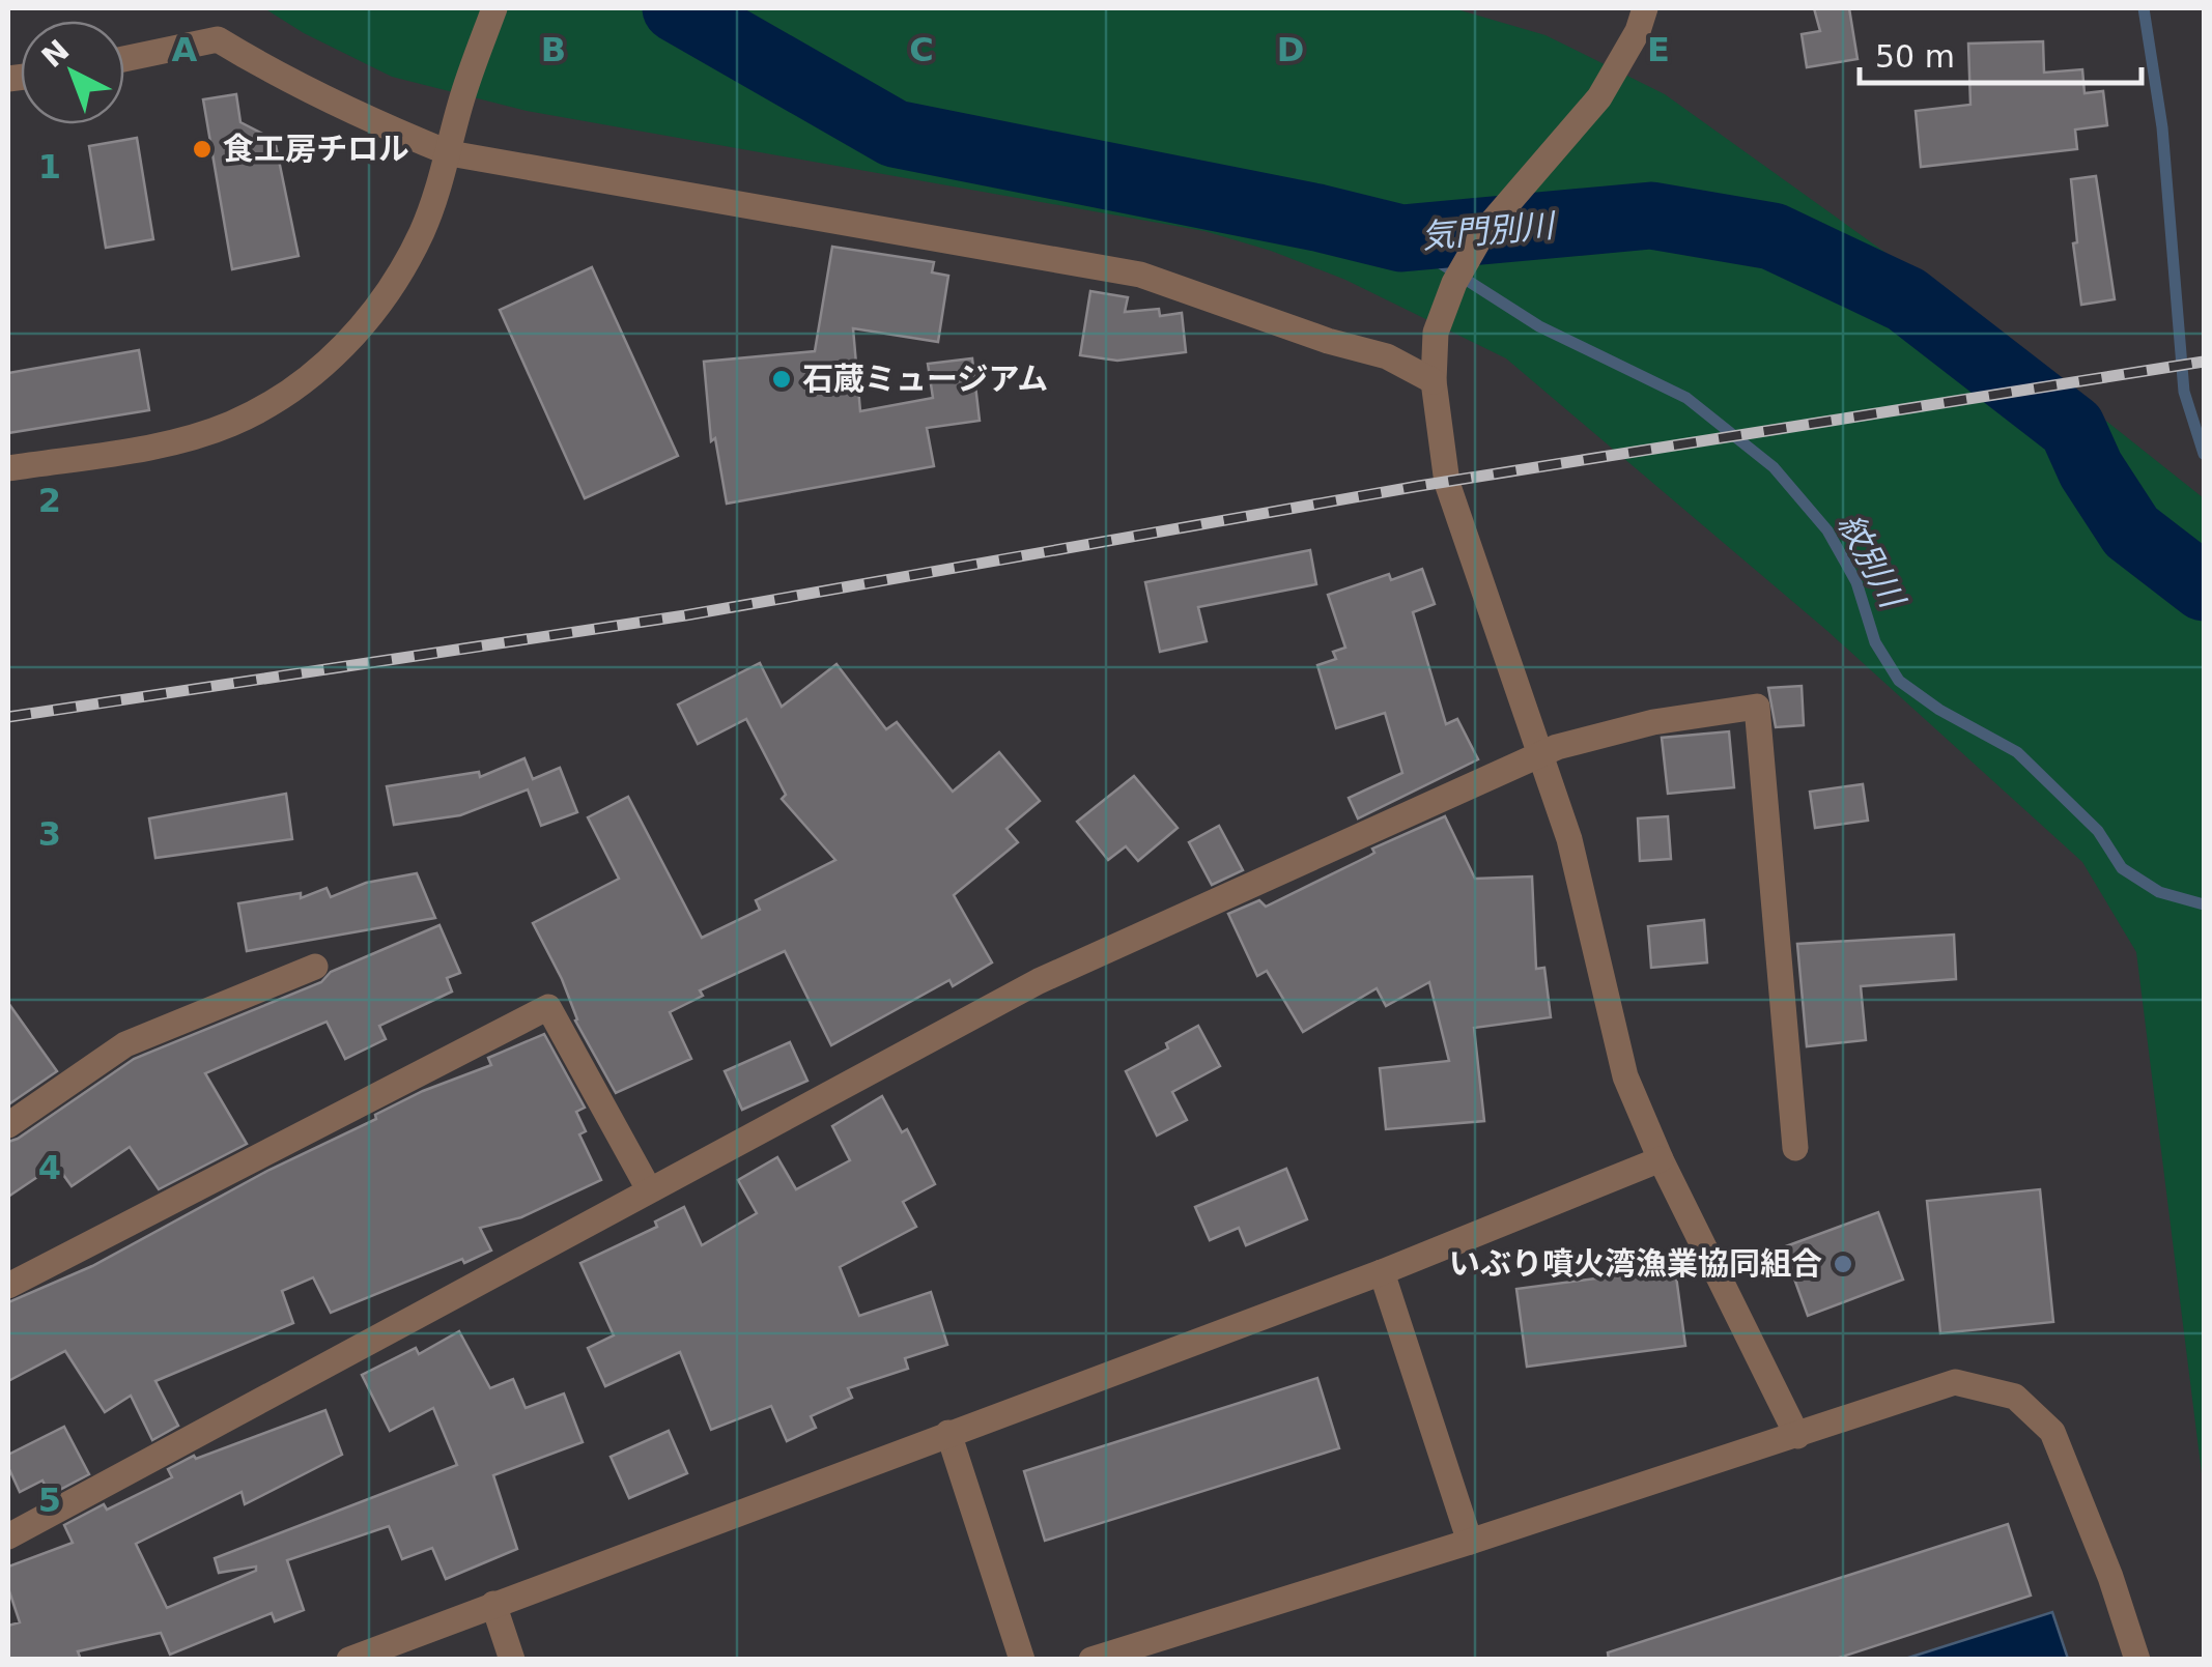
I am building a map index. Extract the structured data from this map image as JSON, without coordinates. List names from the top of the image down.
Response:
{
  "water": ["気門別川", "紋別川"],
  "places": ["食工房チロル", "石蔵ミュージアム", "いぶり噴火湾漁業協同組合"],
  "scale_bar": "50 m",
  "north": "top left",
  "grid": {
    "columns": [
      "A",
      "B",
      "C",
      "D",
      "E"
    ],
    "rows": [
      "1",
      "2",
      "3",
      "4",
      "5"
    ]
  }
}
